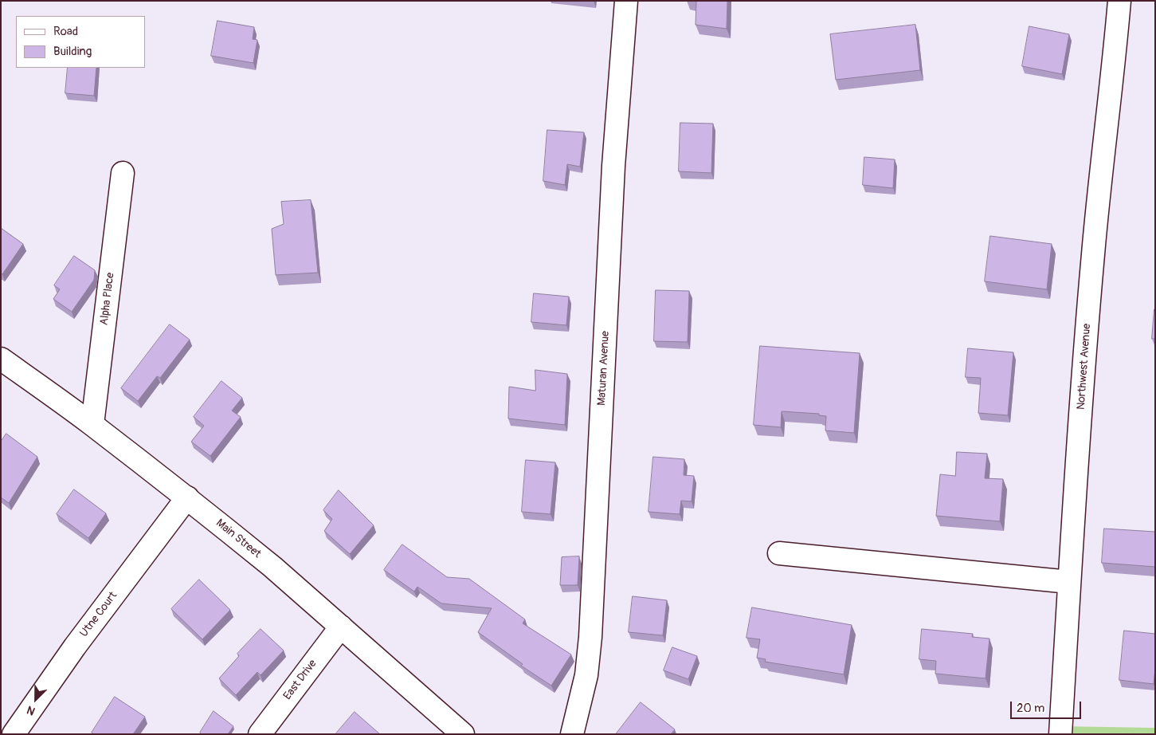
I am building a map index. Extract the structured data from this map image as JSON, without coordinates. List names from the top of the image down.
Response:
{
  "streets": {
    "street": [
      "Alpha Place",
      "Northwest Avenue",
      "Maturan Avenue",
      "Main Street",
      "Utne Court",
      "East Drive"
    ]
  },
  "crossings": [
    ["Alpha Place", "Main Street"],
    ["Main Street", "Utne Court"],
    ["Main Street", "East Drive"]
  ],
  "legend": ["Road", "Building"],
  "scale_bar": "20 m",
  "north": "bottom left"
}
